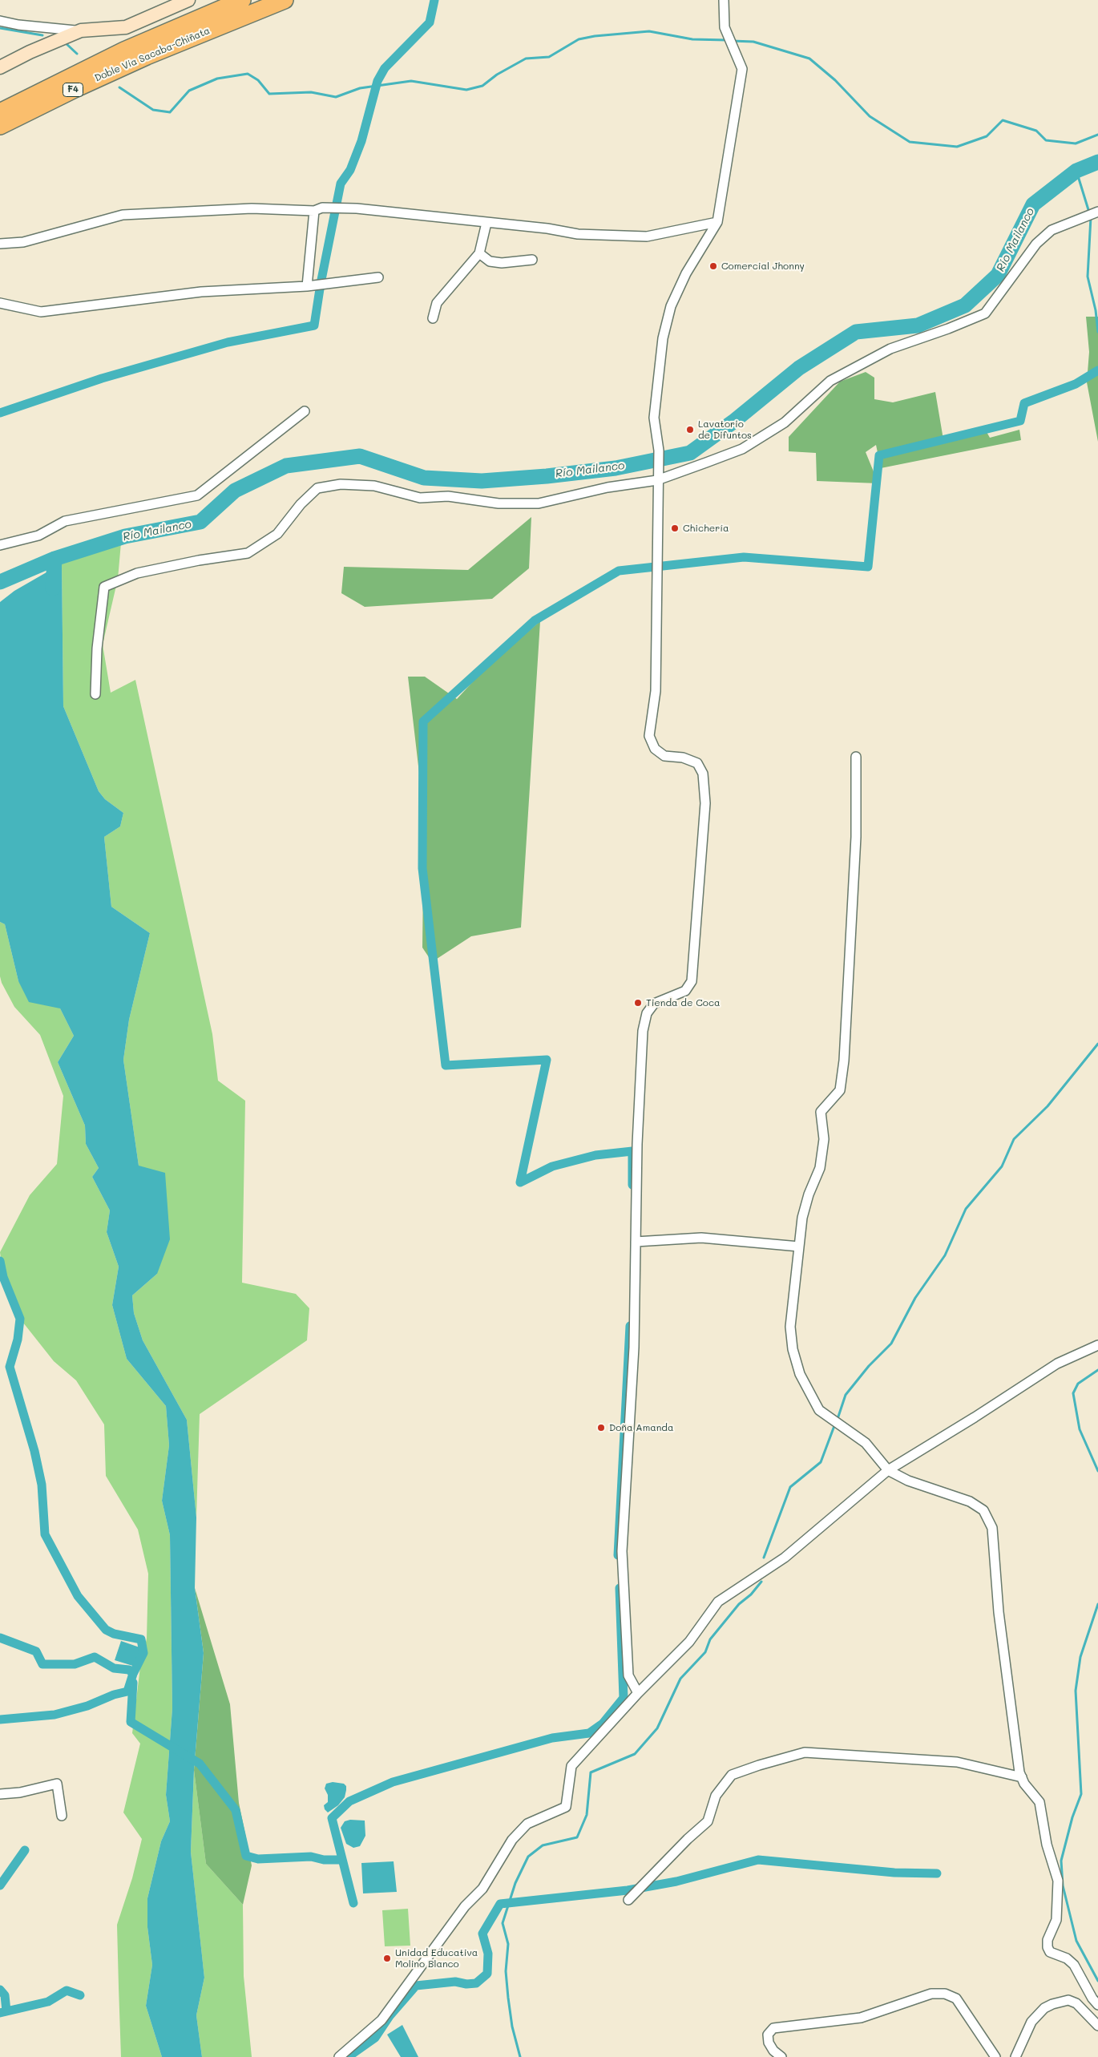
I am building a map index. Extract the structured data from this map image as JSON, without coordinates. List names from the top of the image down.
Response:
{
  "streets": {
    "highway": ["Doble Vía Sacaba-Chiñata", "F4"]
  },
  "water": ["Río Mailanco"],
  "places": [
    "Comercial Jhonny",
    "Lavatorio de Difuntos",
    "Chichería",
    "Tienda de Coca",
    "Doña Amanda",
    "Unidad Educativa Molino Blanco"
  ]
}
